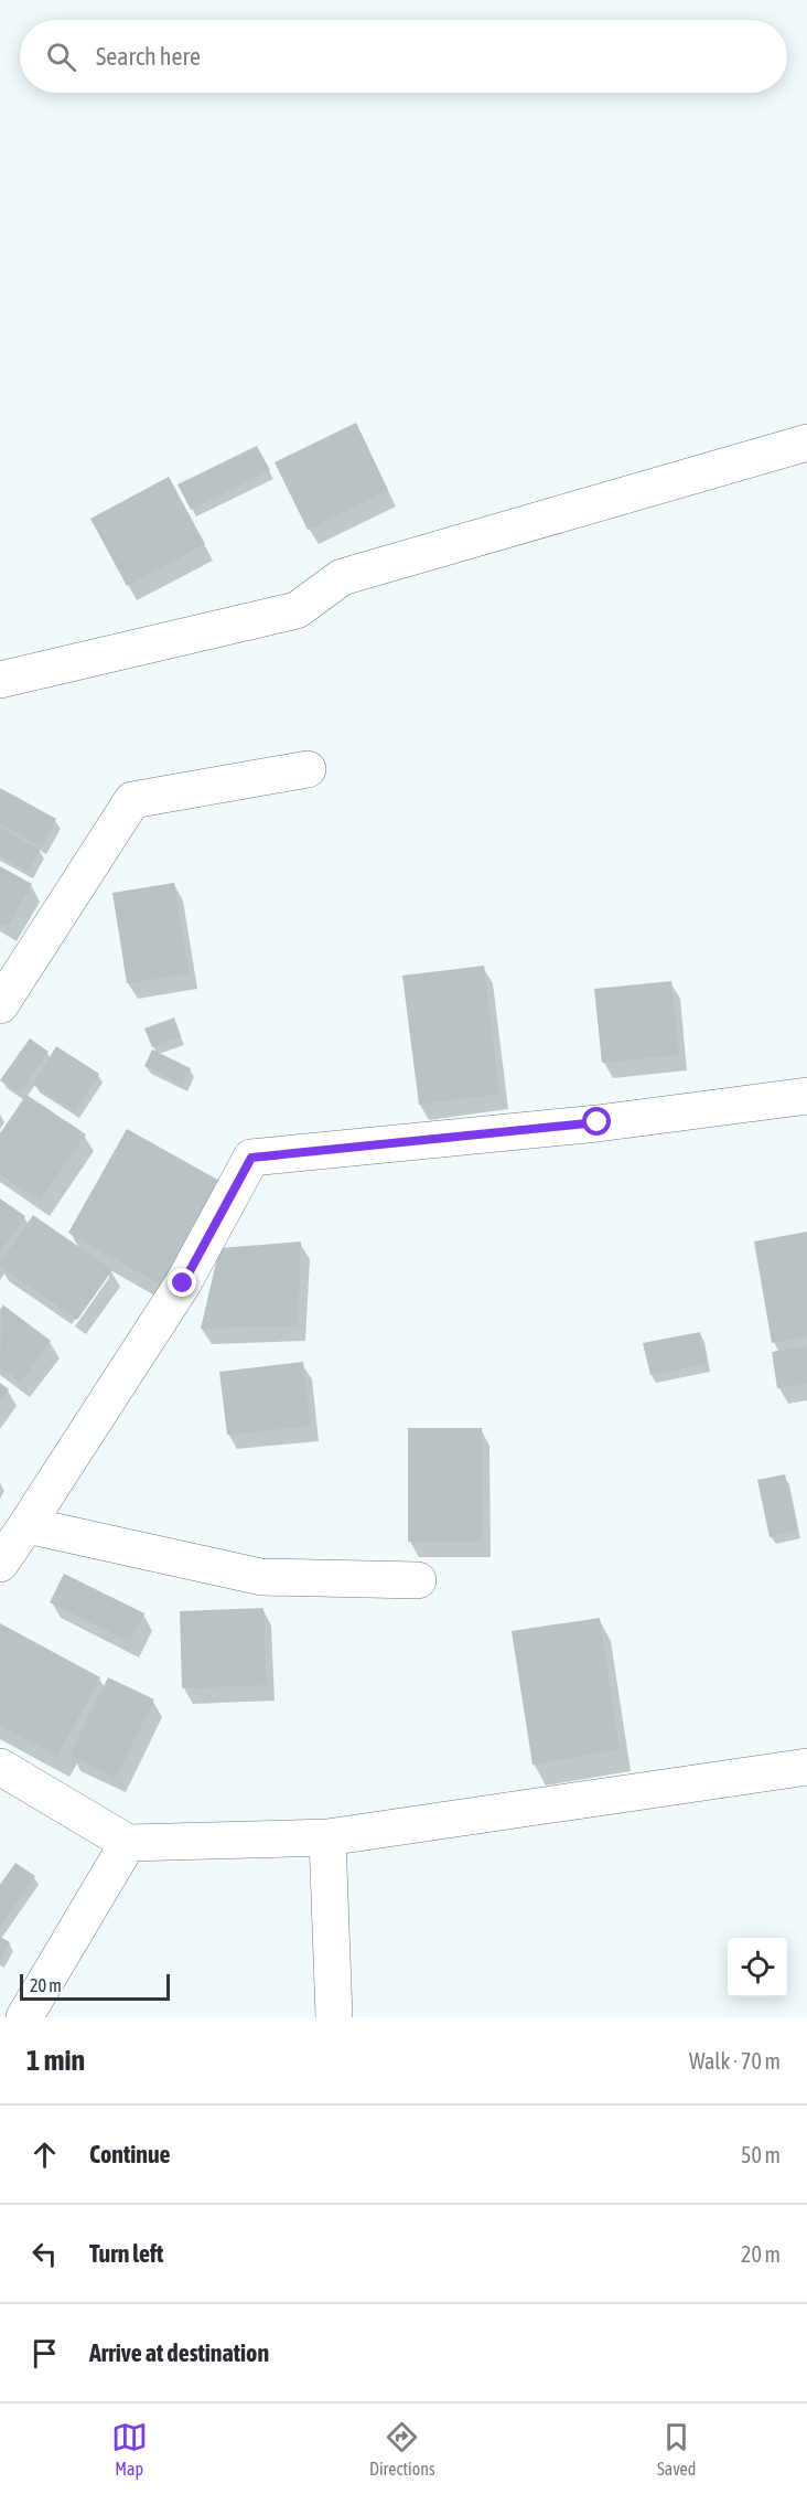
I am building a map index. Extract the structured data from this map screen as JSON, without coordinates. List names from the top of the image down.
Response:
{
  "scale_bar": "20 m",
  "page": {
    "search": "Search here",
    "scale": "20 m",
    "heading": ["1 min", "Walk · 70 m"],
    "list": [
      ["Continue", "50 m"],
      ["Turn left", "20 m"],
      "Arrive at destination"
    ],
    "nav": ["Map", "Directions", "Saved"]
  }
}
